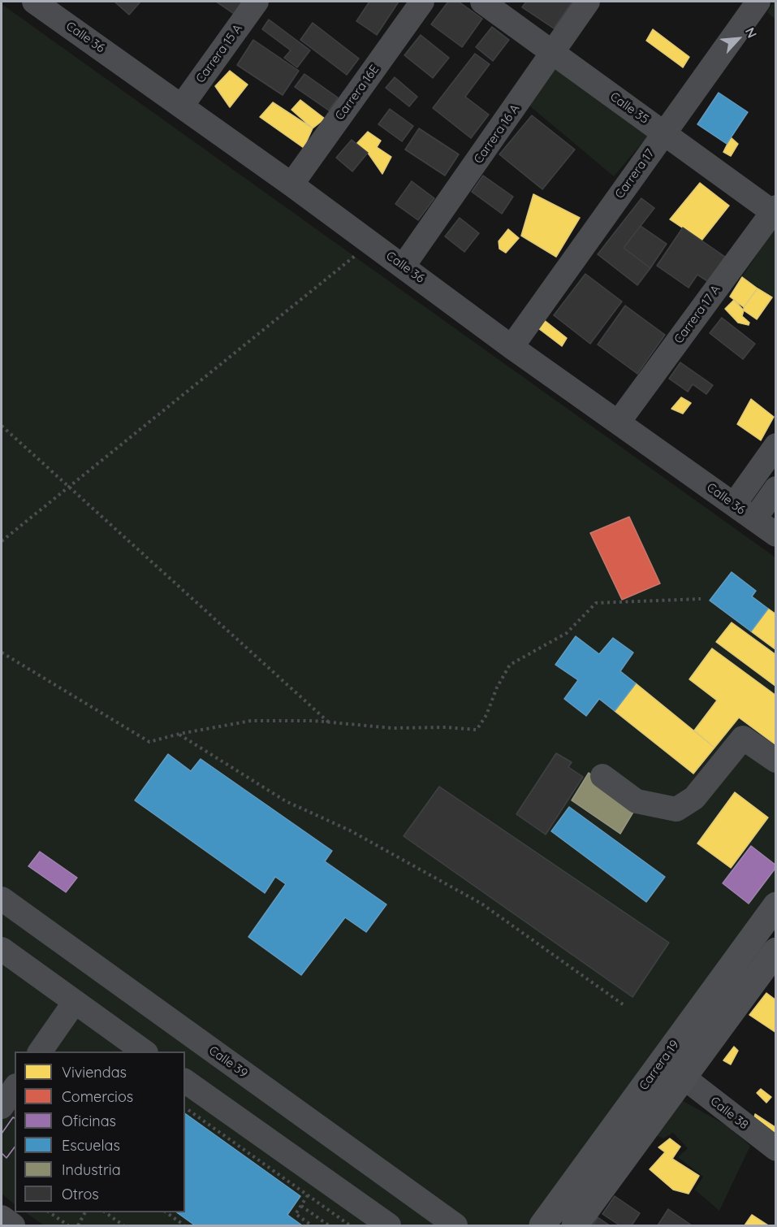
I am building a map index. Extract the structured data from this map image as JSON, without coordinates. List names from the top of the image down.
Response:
{
  "streets": {
    "main road": ["Carrera 19"],
    "street": [
      "Calle 36",
      "Carrera 15 A",
      "Carrera 16E",
      "Calle 35",
      "Carrera 16 A",
      "Carrera 17",
      "Carrera 17 A",
      "Calle 39",
      "Calle 38"
    ]
  },
  "crossings": [
    ["Calle 36", "Carrera 15 A"],
    ["Calle 36", "Carrera 16E"],
    ["Calle 36", "Carrera 16 A"],
    ["Calle 36", "Carrera 17"],
    ["Calle 36", "Carrera 17 A"],
    ["Calle 35", "Carrera 16 A"],
    ["Calle 35", "Carrera 17"],
    ["Calle 35", "Carrera 17 A"]
  ],
  "legend": [
    "Viviendas",
    "Comercios",
    "Oficinas",
    "Escuelas",
    "Industria",
    "Otros"
  ],
  "north": "top right"
}
